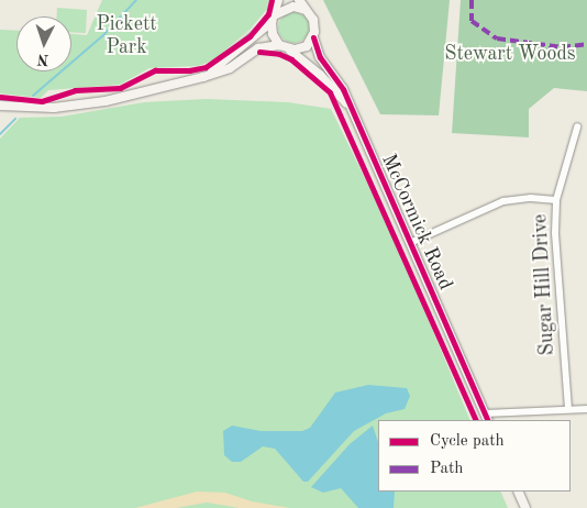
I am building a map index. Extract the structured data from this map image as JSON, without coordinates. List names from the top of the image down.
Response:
{
  "streets": {
    "street": ["McCormick Road", "Sugar Hill Drive"]
  },
  "parks": ["Pickett Park", "Stewart Woods"],
  "legend": ["Cycle path", "Path"],
  "north": "bottom"
}
